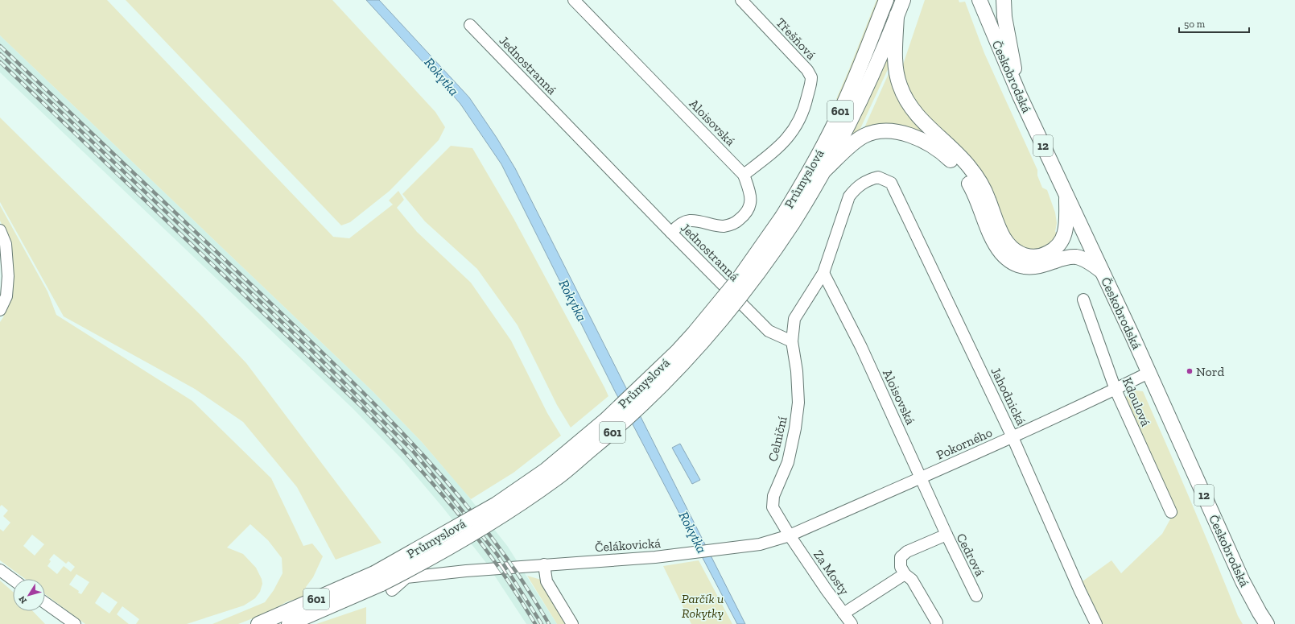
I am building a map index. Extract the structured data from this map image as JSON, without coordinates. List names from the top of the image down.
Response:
{
  "streets": {
    "main road": [
      "Českobrodská",
      "601",
      "12",
      "Průmyslová"
    ],
    "street": [
      "Třešňová",
      "Jednostranná",
      "Aloisovská",
      "Jahodnická",
      "Kdoulová",
      "Celniční",
      "Pokorného",
      "Čelákovická",
      "Cedrová",
      "Za Mosty"
    ]
  },
  "crossings": [
    ["Třešňová", "Aloisovská"],
    ["Jednostranná", "Aloisovská"],
    ["Jednostranná", "Celniční"],
    ["Českobrodská", "Pokorného"],
    ["Aloisovská", "Jahodnická"],
    ["Aloisovská", "Pokorného"],
    ["Aloisovská", "Cedrová"],
    ["Průmyslová", "Čelákovická"],
    ["Jahodnická", "Pokorného"],
    ["Kdoulová", "Pokorného"],
    ["Celniční", "Pokorného"],
    ["Celniční", "Čelákovická"],
    ["Celniční", "Za Mosty"],
    ["Pokorného", "Čelákovická"],
    ["Pokorného", "Za Mosty"],
    ["Čelákovická", "Za Mosty"]
  ],
  "water": ["Rokytka"],
  "parks": ["Parčík u Rokytky"],
  "places": ["Nord"],
  "scale_bar": "50 m",
  "north": "bottom left"
}
